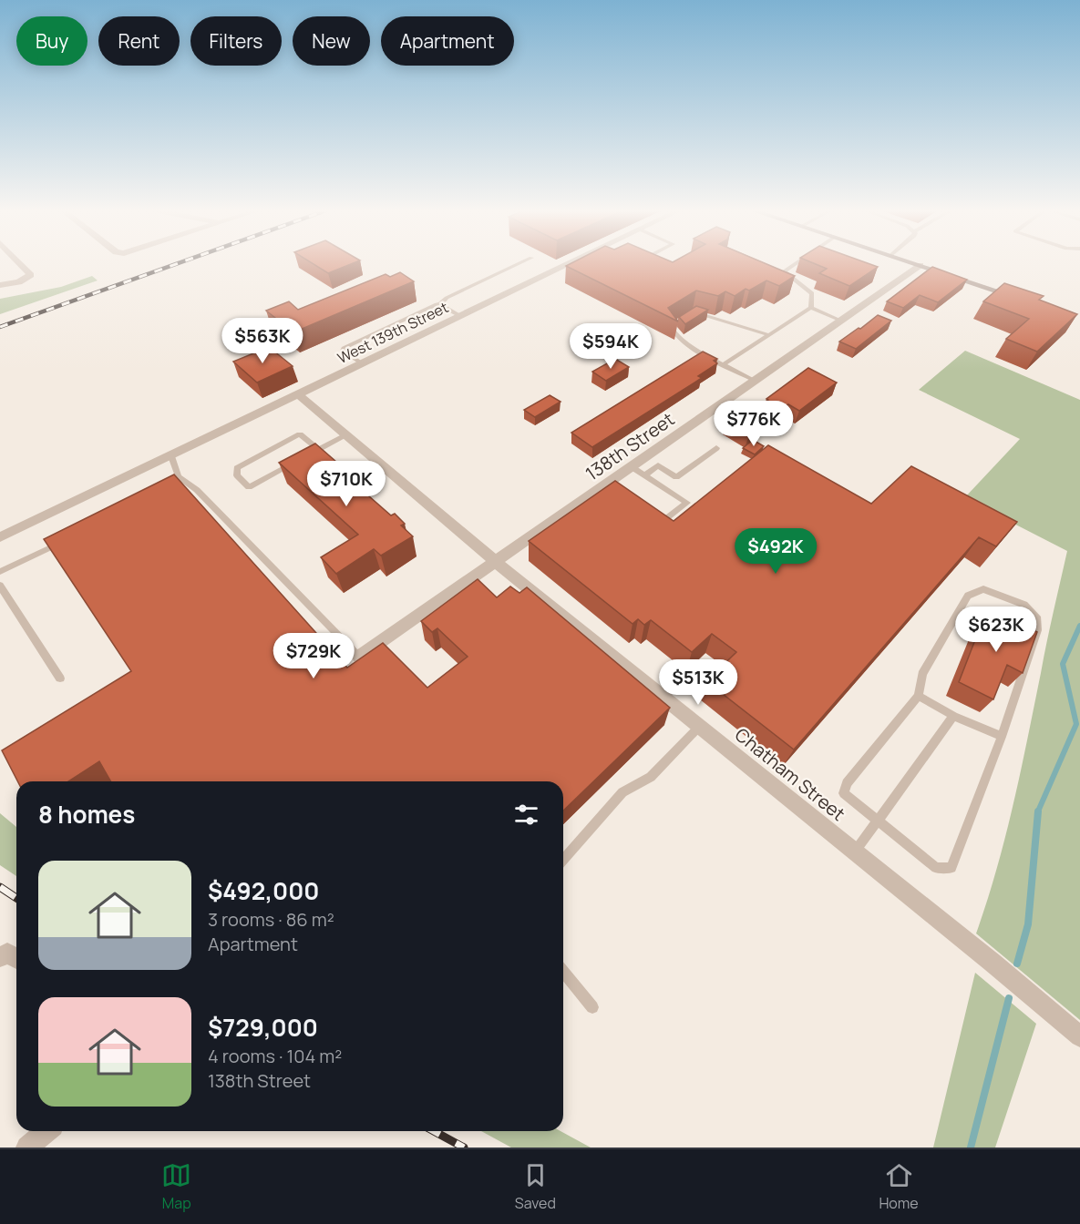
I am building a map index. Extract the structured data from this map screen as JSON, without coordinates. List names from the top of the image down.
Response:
{
  "streets": {
    "street": ["West 139th Street", "138th Street", "Chatham Street"]
  },
  "crossings": [
    ["West 139th Street", "Chatham Street"],
    ["138th Street", "Chatham Street"]
  ],
  "page": {
    "chip": [
      "Buy",
      "Rent",
      "Filters",
      "New",
      "Apartment"
    ],
    "price": [
      "$563K",
      "$594K",
      "$776K",
      "$710K",
      "$492K",
      "$623K",
      "$729K",
      "$513K"
    ],
    "heading": "8 homes",
    "list": [
      {
        "name": "$492,000",
        "note": "3 rooms · 86 m² · Apartment"
      },
      {
        "name": "$729,000",
        "note": "4 rooms · 104 m² · 138th Street"
      }
    ],
    "tabs": ["Map", "Saved", "Home"]
  }
}
